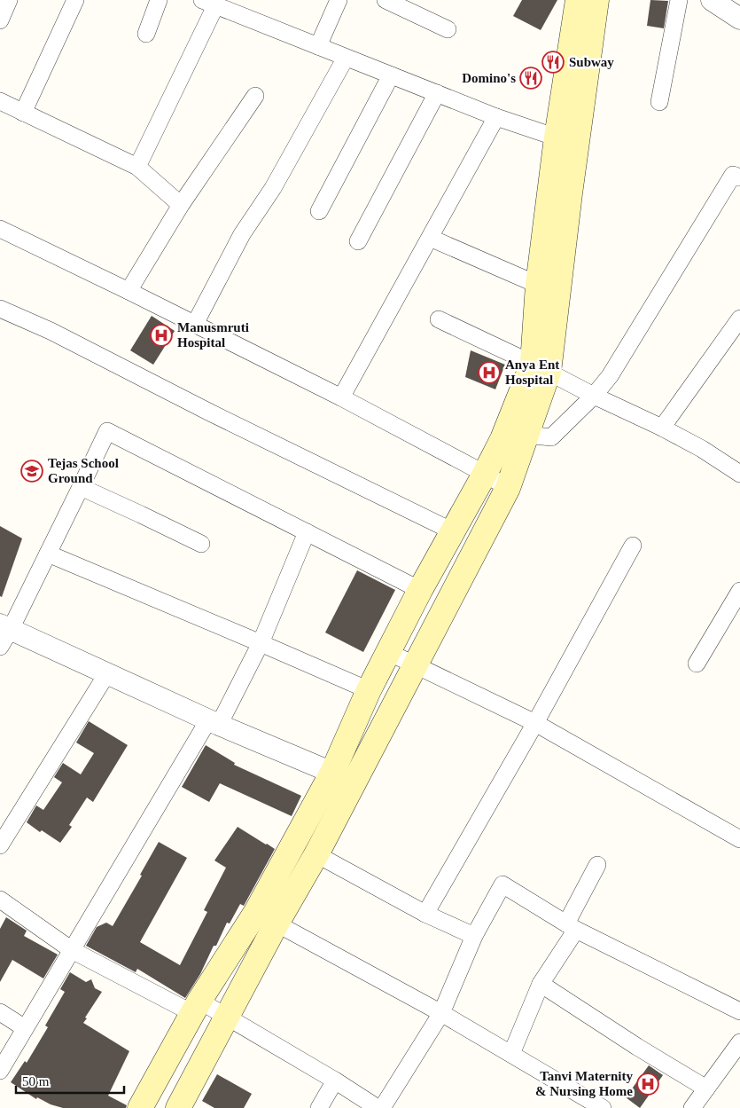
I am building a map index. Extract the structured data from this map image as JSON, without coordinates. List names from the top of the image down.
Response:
{
  "places": {
    "restaurant": ["Subway", "Domino's"],
    "hospital": ["Manusmruti Hospital", "Anya Ent Hospital", "Tanvi Maternity & Nursing Home"],
    "school or university": ["Tejas School Ground"]
  },
  "scale_bar": "50 m"
}
